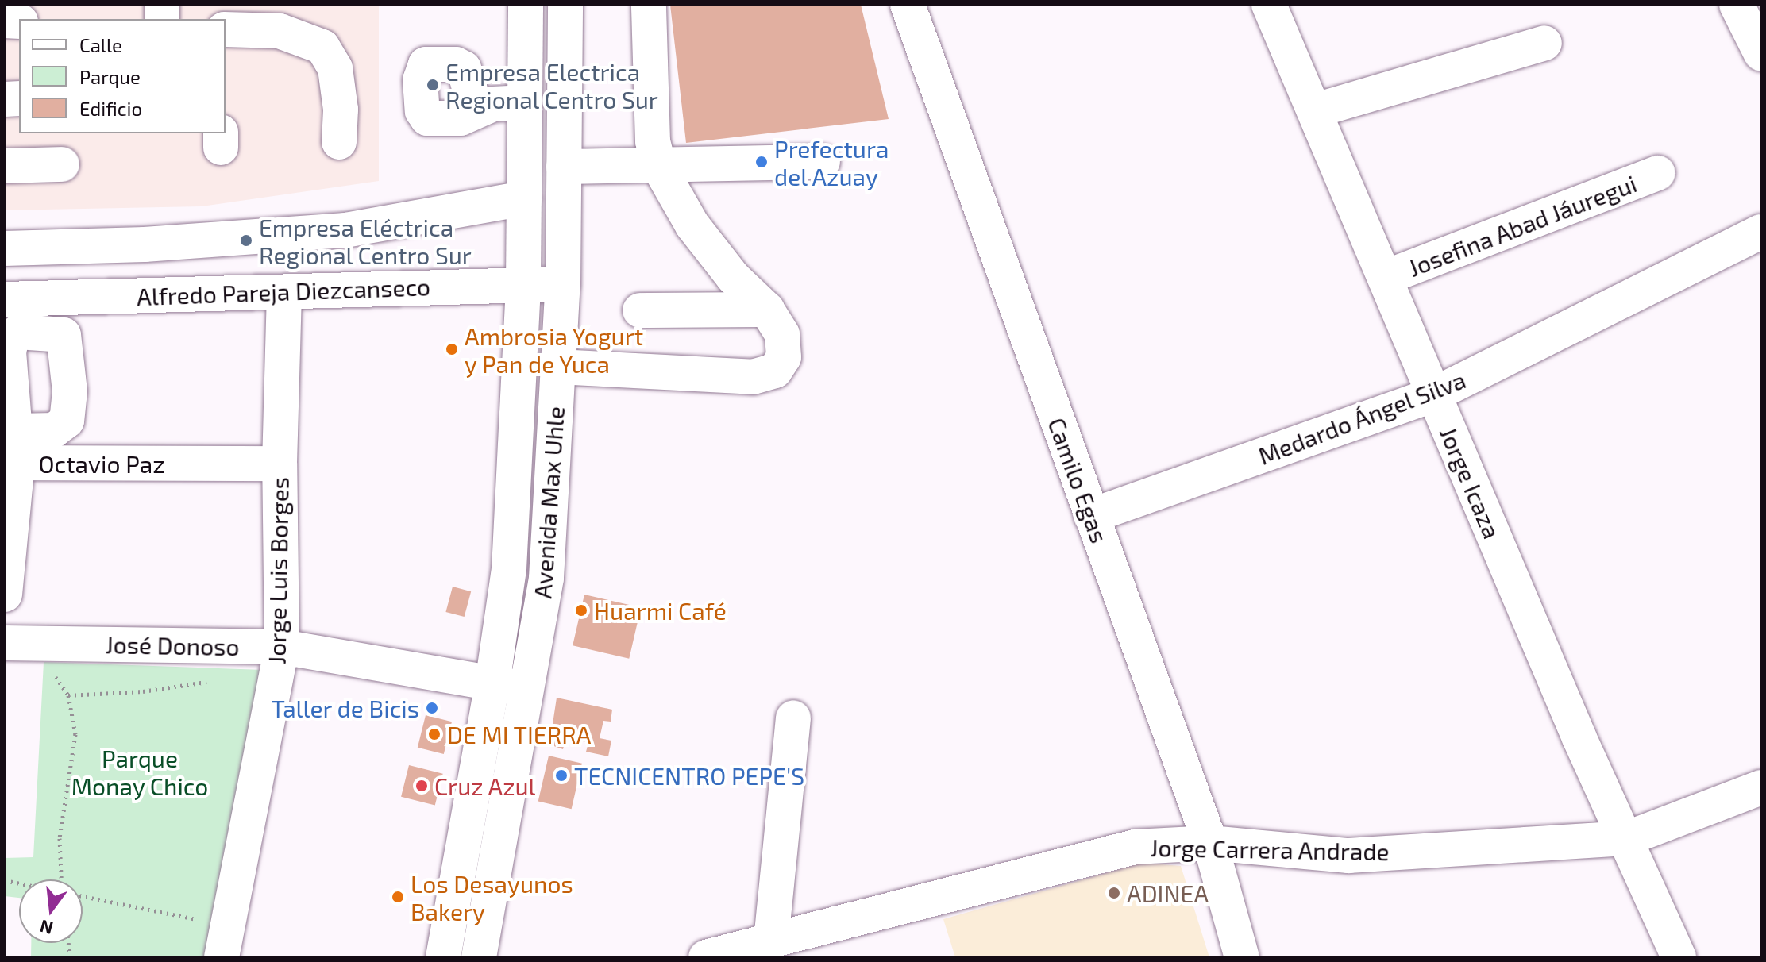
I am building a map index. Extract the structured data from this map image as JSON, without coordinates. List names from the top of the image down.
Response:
{
  "streets": {
    "street": [
      "Josefina Abad Jáuregui",
      "Alfredo Pareja Diezcanseco",
      "Medardo Ángel Silva",
      "Octavio Paz",
      "Camilo Egas",
      "Jorge Icaza",
      "Avenida Max Uhle",
      "Jorge Luis Borges",
      "José Donoso",
      "Jorge Carrera Andrade"
    ]
  },
  "crossings": [
    ["Josefina Abad Jáuregui", "Jorge Icaza"],
    ["Alfredo Pareja Diezcanseco", "Avenida Max Uhle"],
    ["Alfredo Pareja Diezcanseco", "Jorge Luis Borges"],
    ["Medardo Ángel Silva", "Camilo Egas"],
    ["Medardo Ángel Silva", "Jorge Icaza"],
    ["Octavio Paz", "Jorge Luis Borges"],
    ["Camilo Egas", "Jorge Carrera Andrade"],
    ["Jorge Icaza", "Jorge Carrera Andrade"],
    ["Avenida Max Uhle", "José Donoso"],
    ["Jorge Luis Borges", "José Donoso"]
  ],
  "parks": ["Parque Monay Chico"],
  "places": [
    "Empresa Electrica Regional Centro Sur",
    "Prefectura del Azuay",
    "Empresa Eléctrica Regional Centro Sur",
    "Ambrosia Yogurt y Pan de Yuca",
    "Huarmi Café",
    "Taller de Bicis",
    "DE MI TIERRA",
    "TECNICENTRO PEPE'S",
    "Cruz Azul",
    "ADINEA",
    "Los Desayunos Bakery"
  ],
  "legend": ["Calle", "Parque", "Edificio"],
  "north": "bottom"
}
